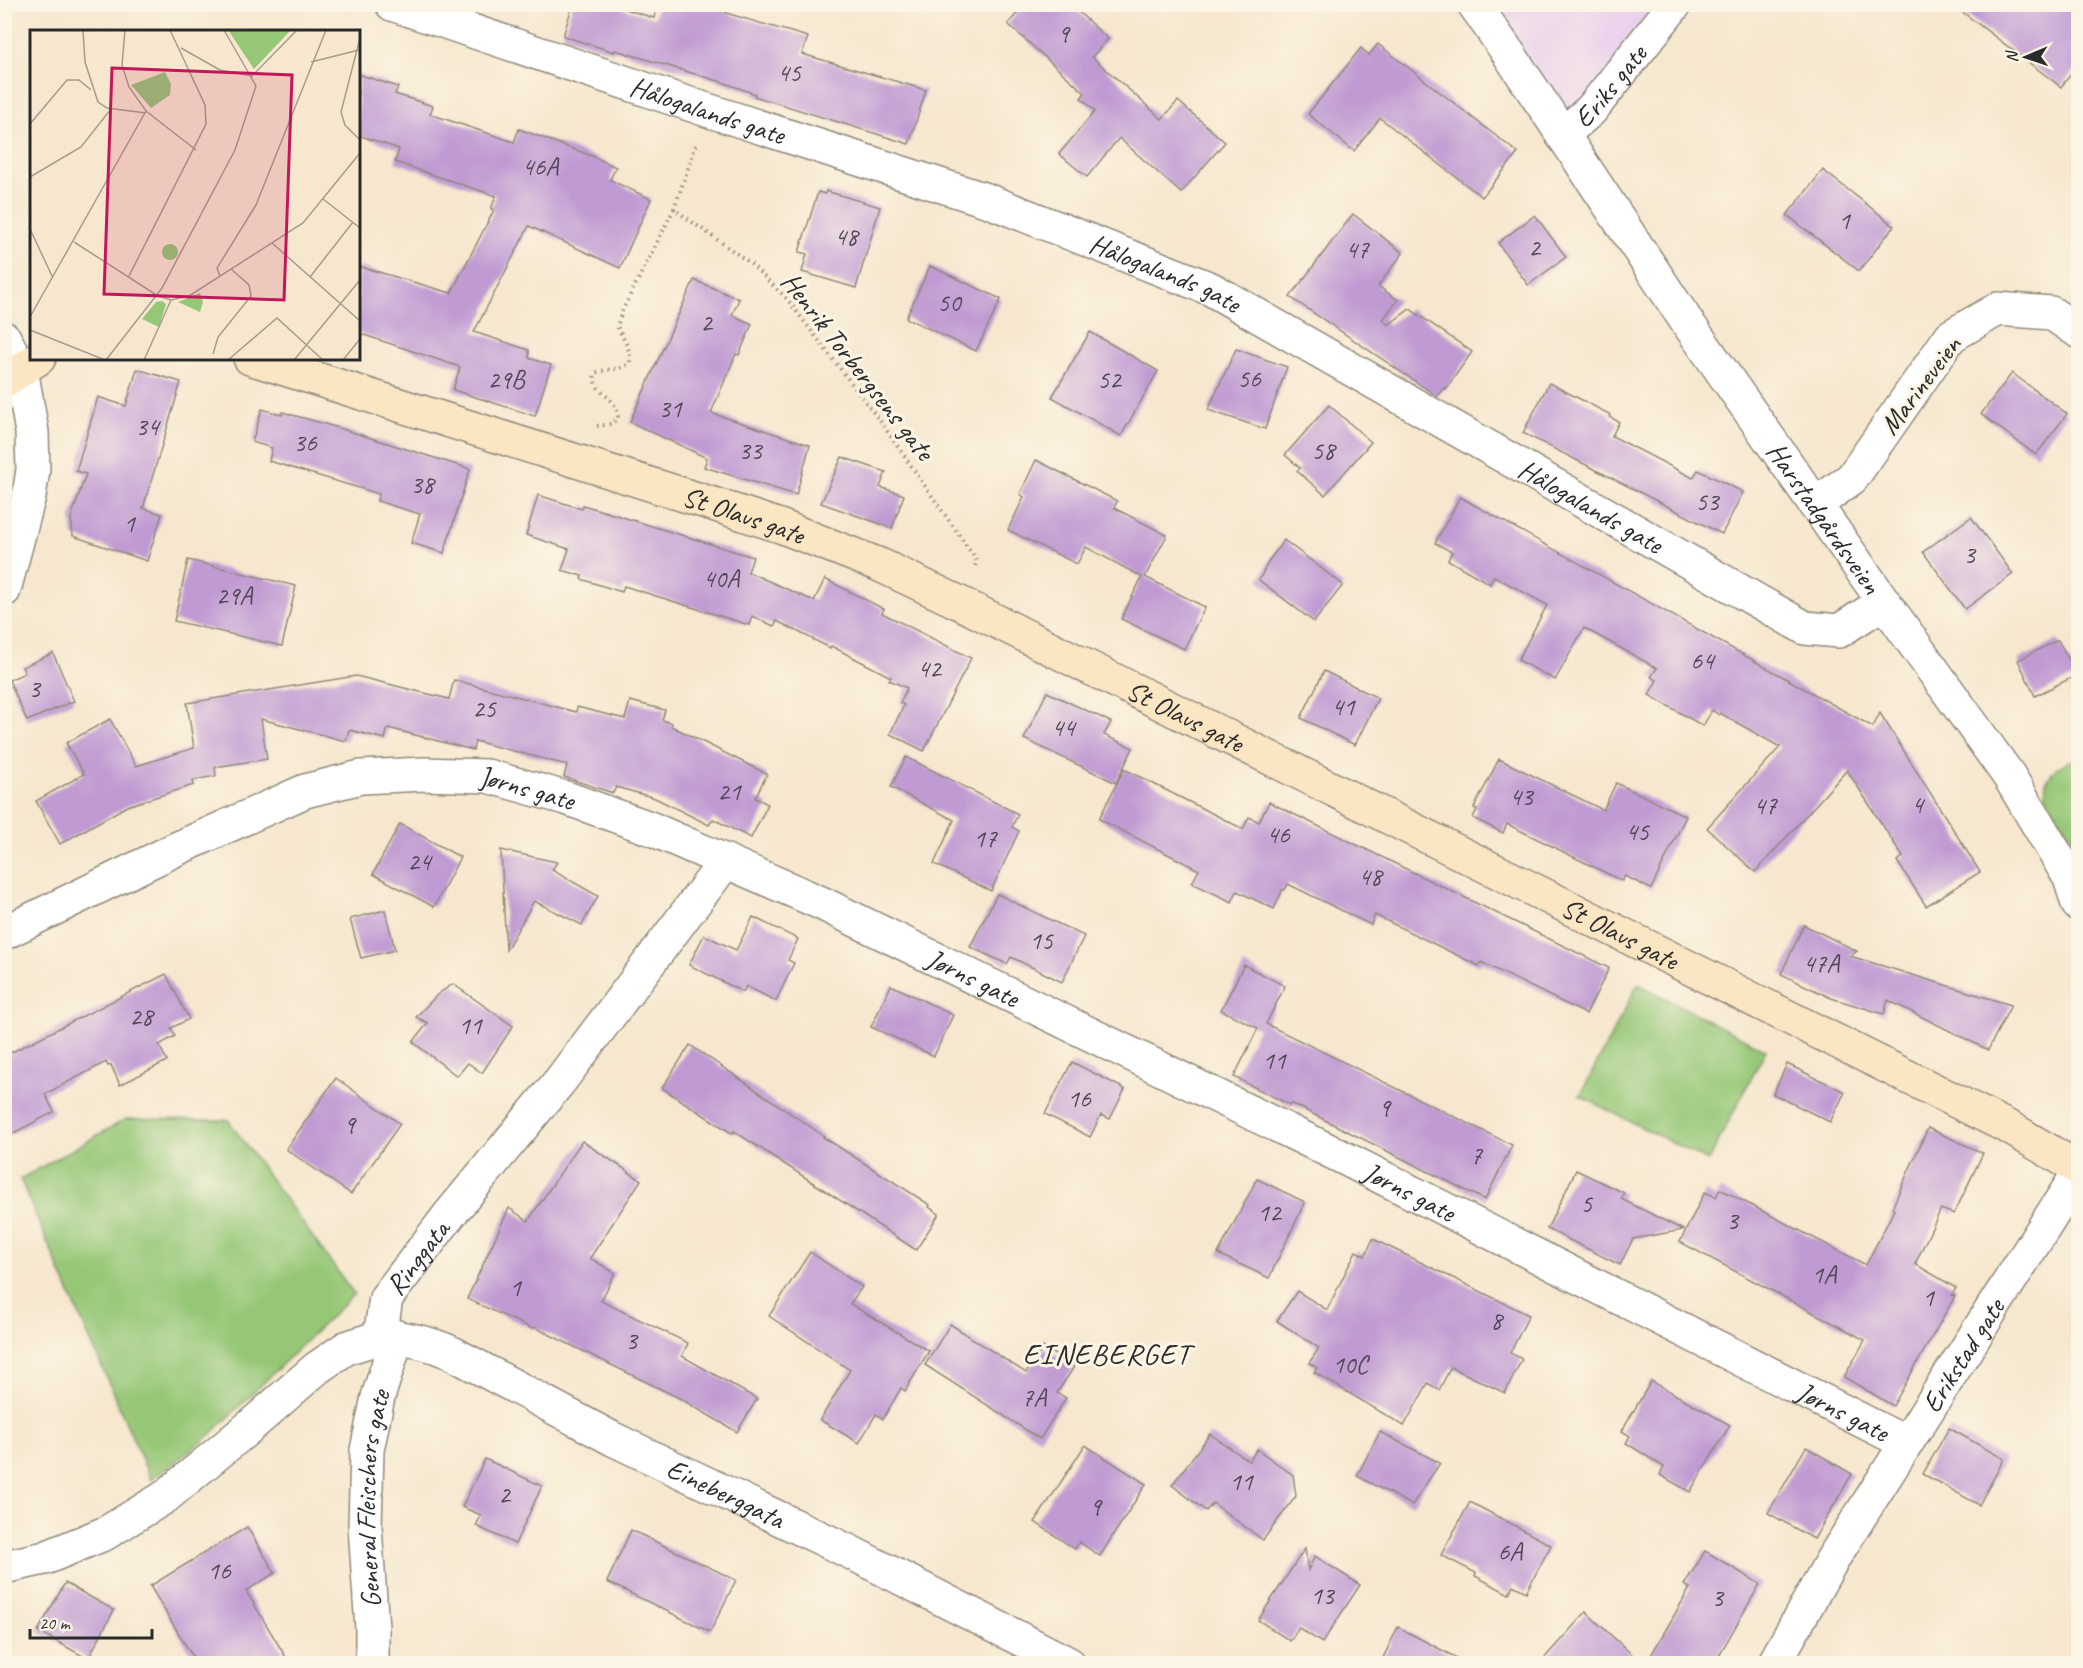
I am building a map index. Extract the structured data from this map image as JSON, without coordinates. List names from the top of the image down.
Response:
{
  "streets": {
    "street": [
      "Eriks gate",
      "Hålogalands gate",
      "Marineveien",
      "St Olavs gate",
      "Harstadgårdsveien",
      "Jørns gate",
      "Ringgata",
      "Erikstad gate",
      "Eineberggata",
      "General Fleischers gate"
    ],
    "path": ["Henrik Torbergsens gate"]
  },
  "crossings": [
    ["Eriks gate", "Harstadgårdsveien"],
    ["Hålogalands gate", "Harstadgårdsveien"],
    ["Henrik Torbergsens gate", "St Olavs gate"],
    ["Marineveien", "Harstadgårdsveien"],
    ["Jørns gate", "Ringgata"],
    ["Jørns gate", "Erikstad gate"],
    ["Ringgata", "Eineberggata"],
    ["Ringgata", "General Fleischers gate"],
    ["Eineberggata", "General Fleischers gate"]
  ],
  "districts": ["EINEBERGET"],
  "house_numbers": [
    "9",
    "45",
    "46A",
    "1",
    "48",
    "2",
    "47",
    "50",
    "2",
    "56",
    "29B",
    "52",
    "31",
    "34",
    "36",
    "33",
    "58",
    "38",
    "53",
    "1",
    "3",
    "40A",
    "29A",
    "64",
    "42",
    "3",
    "41",
    "25",
    "44",
    "21",
    "43",
    "4",
    "47",
    "45",
    "46",
    "17",
    "24",
    "48",
    "15",
    "47A",
    "28",
    "11",
    "11",
    "16",
    "9",
    "9",
    "7",
    "5",
    "12",
    "3",
    "1A",
    "1",
    "1",
    "8",
    "3",
    "10C",
    "7A",
    "11",
    "2",
    "9",
    "6A",
    "16",
    "13",
    "3"
  ],
  "scale_bar": "20 m",
  "north": "left"
}
